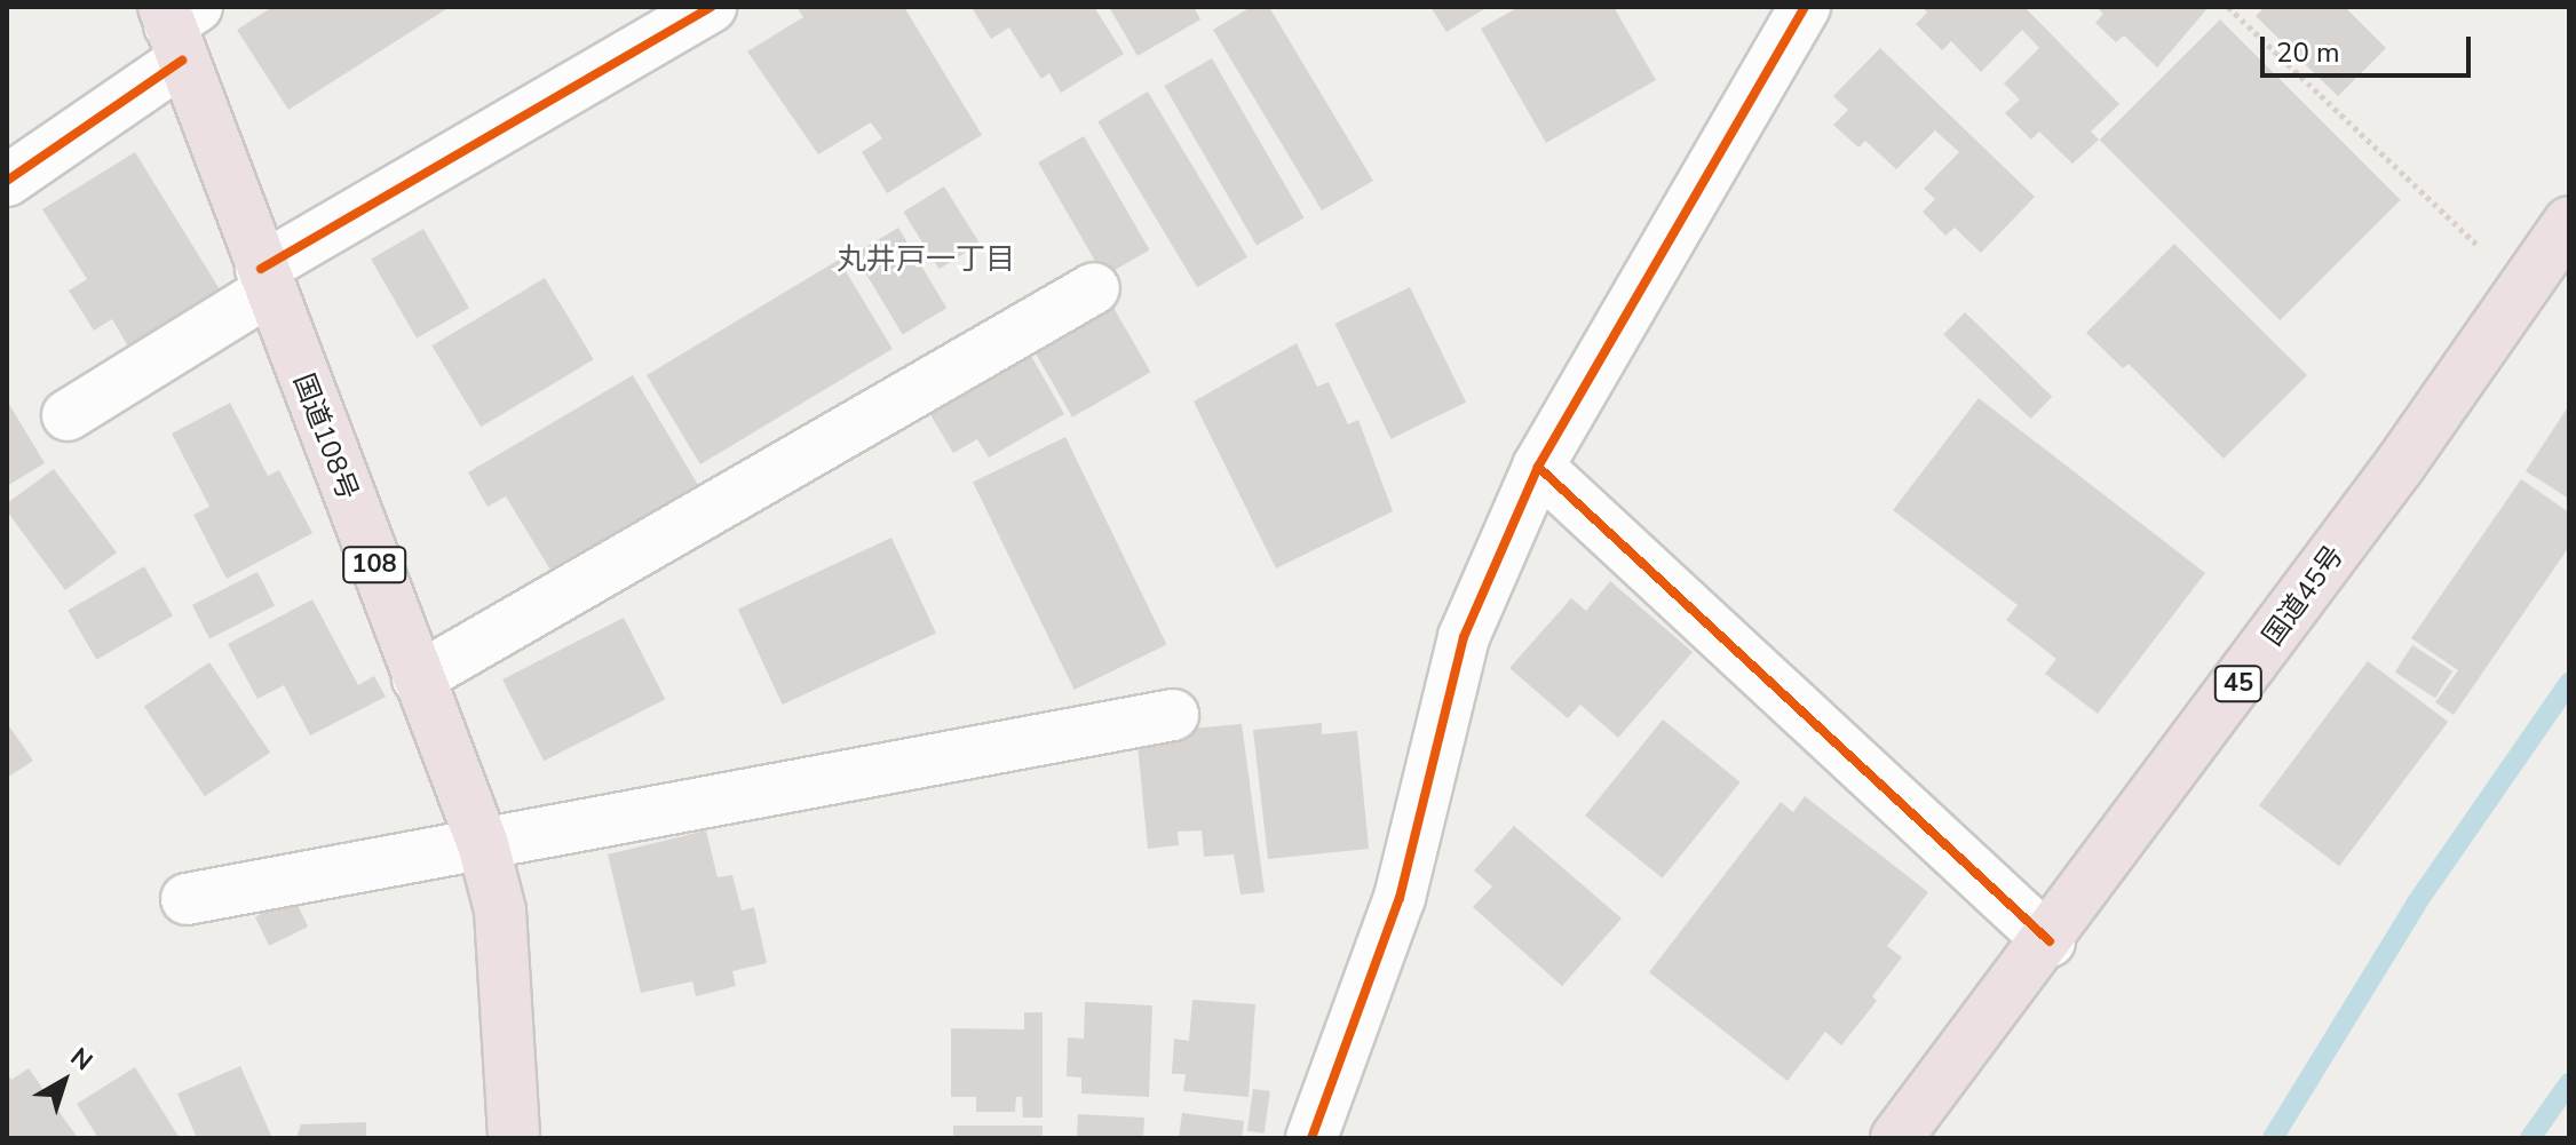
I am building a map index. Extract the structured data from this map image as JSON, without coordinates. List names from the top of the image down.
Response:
{
  "streets": {
    "highway": [
      "国道108号",
      "108",
      "国道45号",
      "45"
    ]
  },
  "districts": ["丸井戸一丁目"],
  "scale_bar": "20 m",
  "north": "top right"
}
